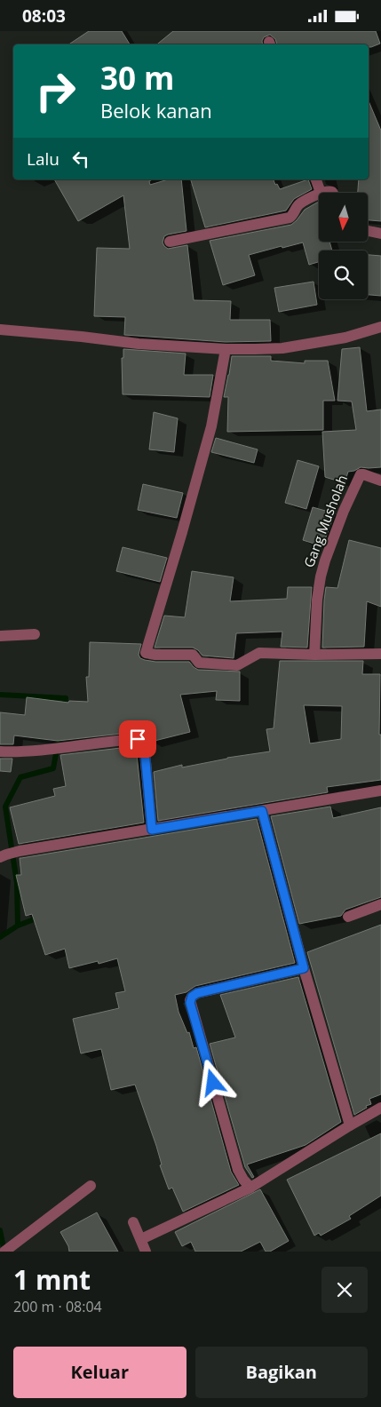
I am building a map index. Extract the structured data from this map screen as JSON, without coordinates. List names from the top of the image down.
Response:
{
  "streets": {
    "street": ["Gang Musholah"]
  },
  "north": "bottom",
  "page": {
    "status": "08:03",
    "turn": ["30 m", "Belok kanan"],
    "then": "Lalu",
    "heading": ["1 mnt", "200 m · 08:04"],
    "buttons": ["Keluar", "Bagikan"]
  }
}
